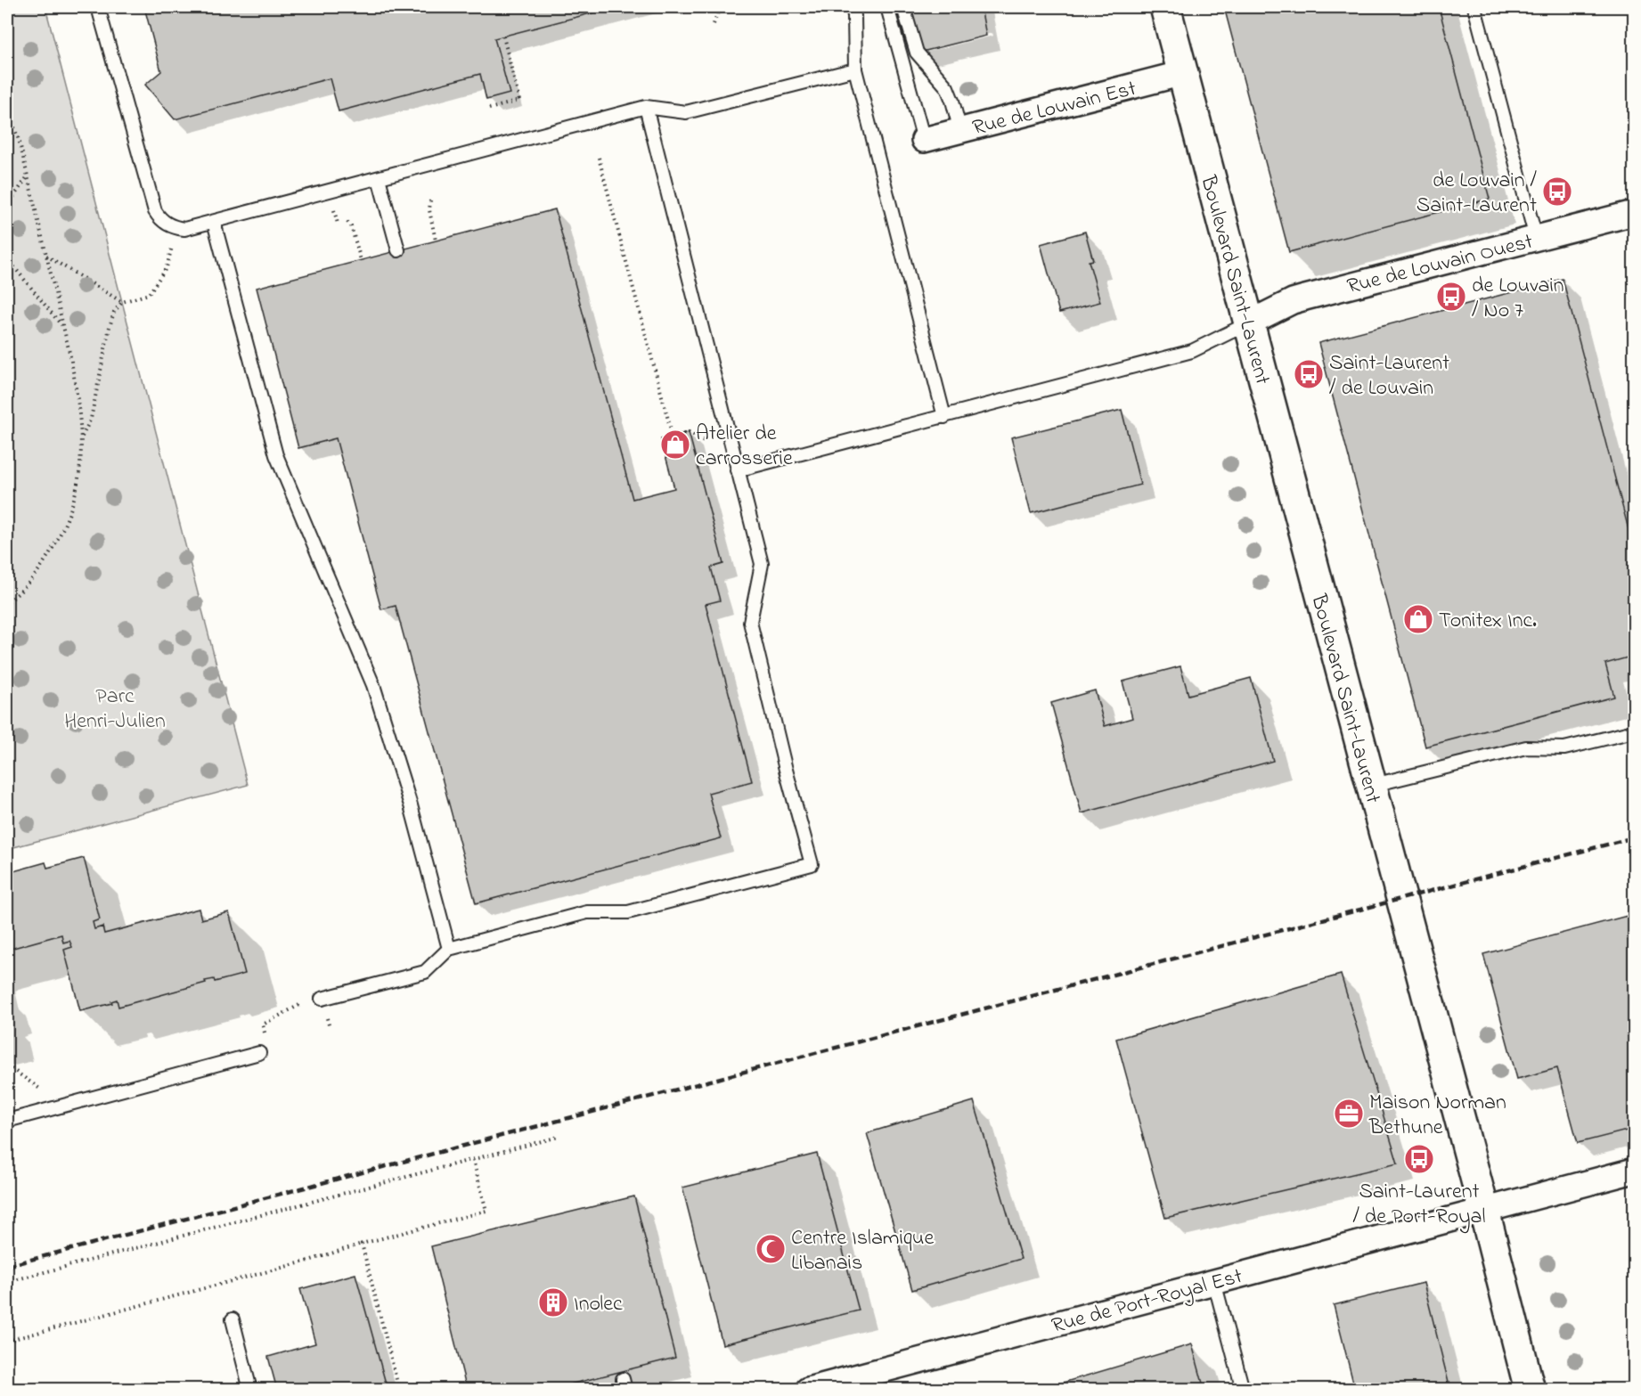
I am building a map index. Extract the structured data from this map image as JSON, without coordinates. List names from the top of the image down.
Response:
{
  "streets": {
    "main road": ["Boulevard Saint-Laurent"],
    "street": ["Rue de Louvain Est", "Rue de Louvain Ouest", "Rue de Port-Royal Est"]
  },
  "crossings": [
    ["Rue de Louvain Est", "Boulevard Saint-Laurent"],
    ["Rue de Louvain Ouest", "Boulevard Saint-Laurent"],
    ["Boulevard Saint-Laurent", "Rue de Port-Royal Est"]
  ],
  "parks": ["Parc Henri-Julien"],
  "places": {
    "bus stop": [
      "de Louvain / Saint-Laurent",
      "de Louvain / No 7",
      "Saint-Laurent / de Louvain",
      "Saint-Laurent / de Port-Royal"
    ],
    "shop": ["Atelier de carrosserie", "Tonitex Inc."],
    "office": ["Maison Norman Bethune"],
    "mosque": ["Centre Islamique Libanais"],
    "building": ["Inolec"]
  }
}
